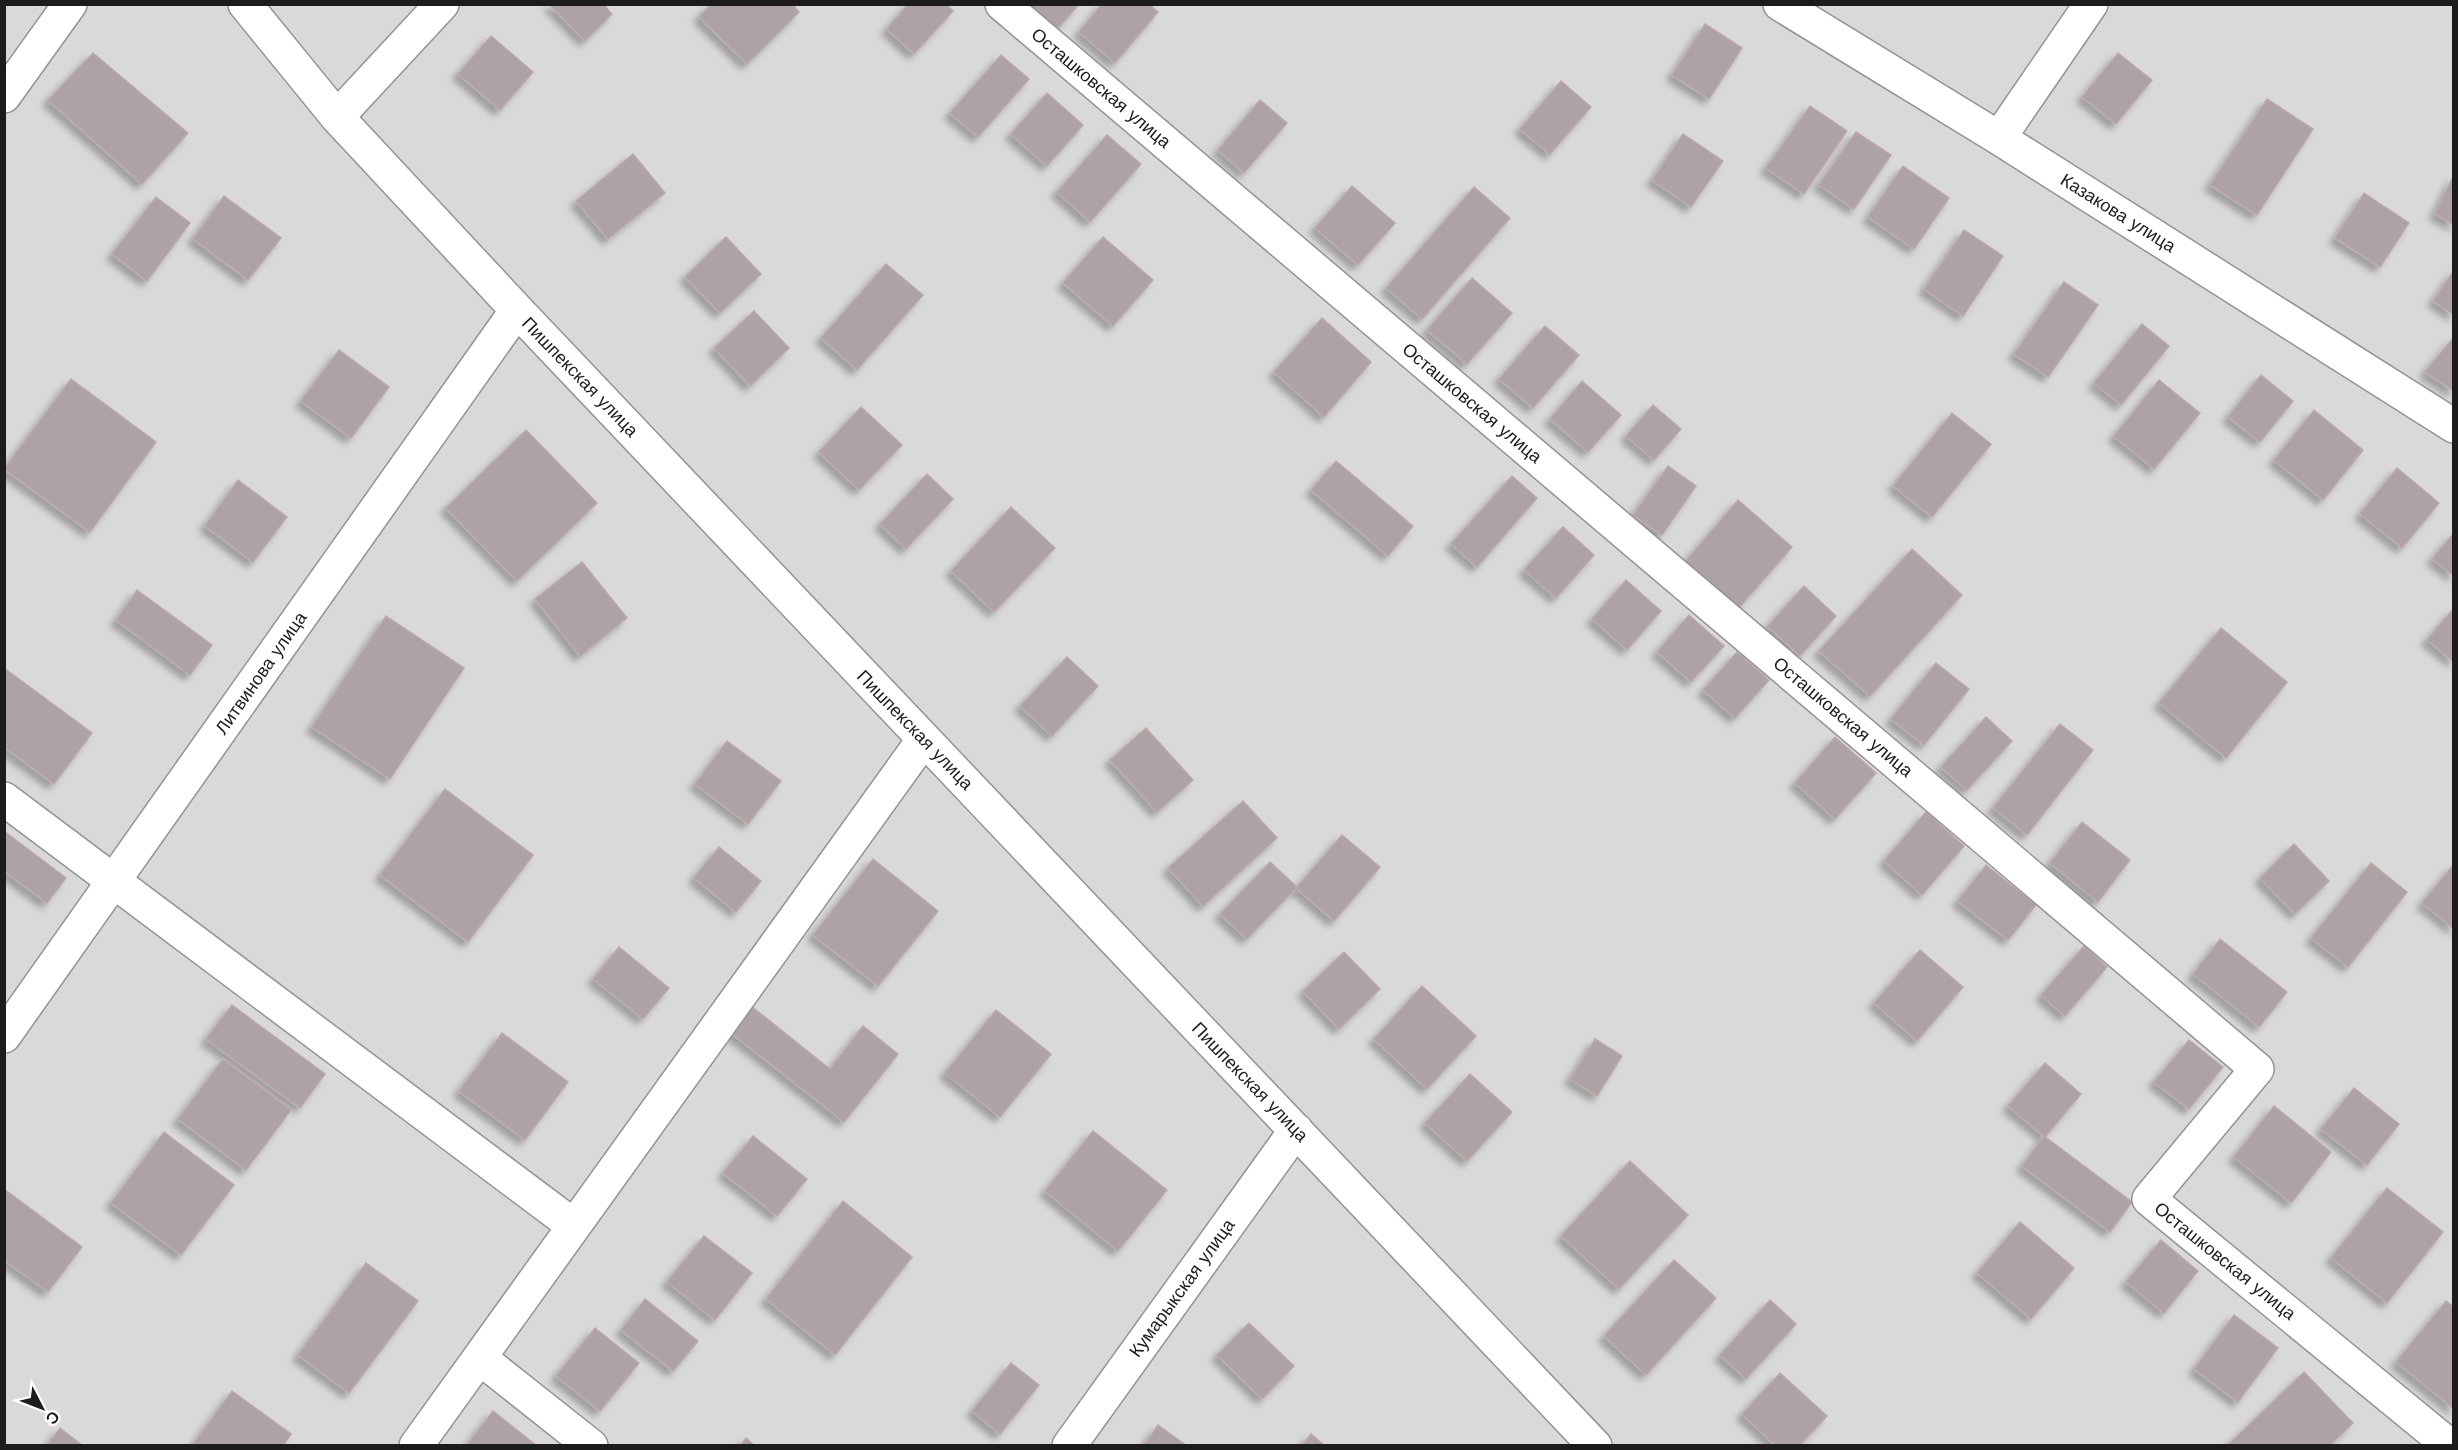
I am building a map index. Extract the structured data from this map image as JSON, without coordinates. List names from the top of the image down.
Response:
{
  "streets": {
    "street": [
      "Осташковская улица",
      "Казакова улица",
      "Пишпекская улица",
      "Литвинова улица",
      "Кумарыкская улица"
    ]
  },
  "crossings": [
    ["Пишпекская улица", "Литвинова улица"],
    ["Пишпекская улица", "Кумарыкская улица"]
  ],
  "north": "bottom right"
}
